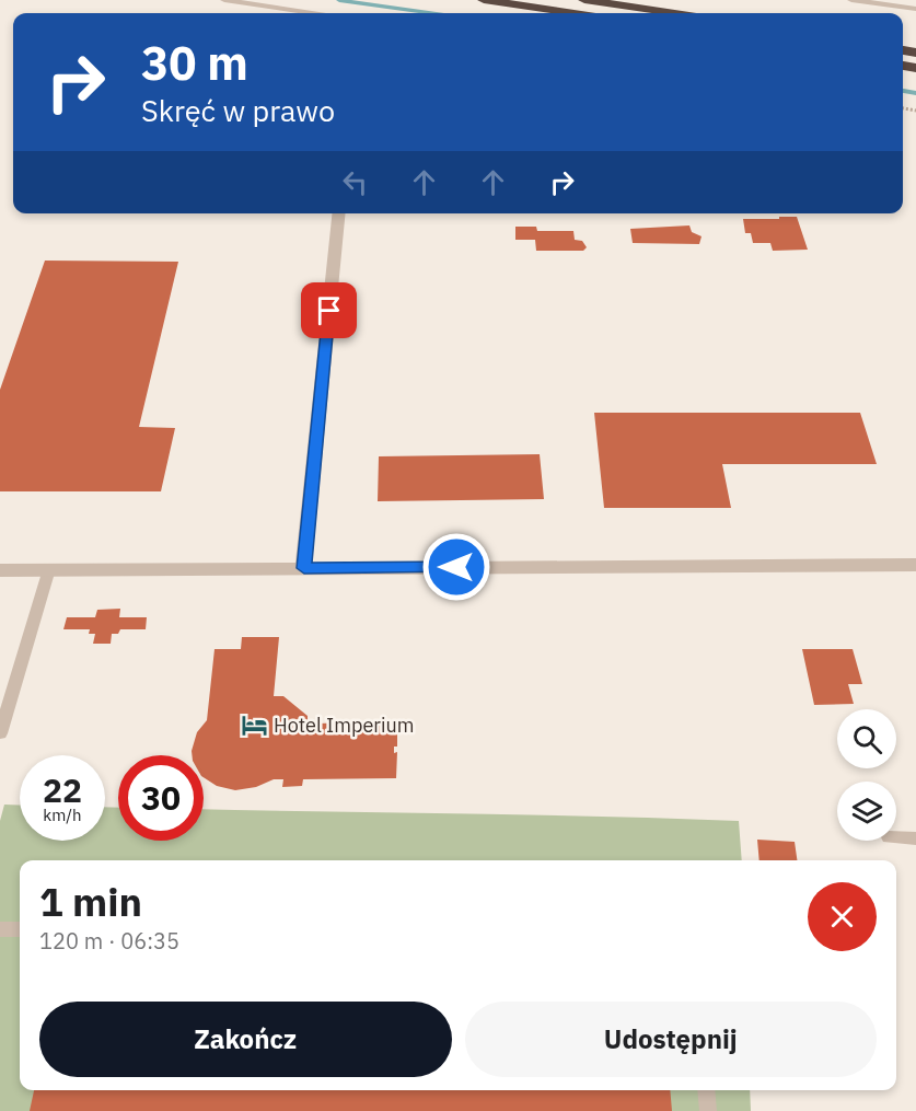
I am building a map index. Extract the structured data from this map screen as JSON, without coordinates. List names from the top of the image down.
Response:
{
  "places": {
    "hotel": ["Hotel Imperium"]
  },
  "page": {
    "turn": ["30 m", "Skręć w prawo"],
    "speed": "22 km/h",
    "limit": "30",
    "heading": ["1 min", "120 m · 06:35"],
    "buttons": ["Zakończ", "Udostępnij"]
  }
}
